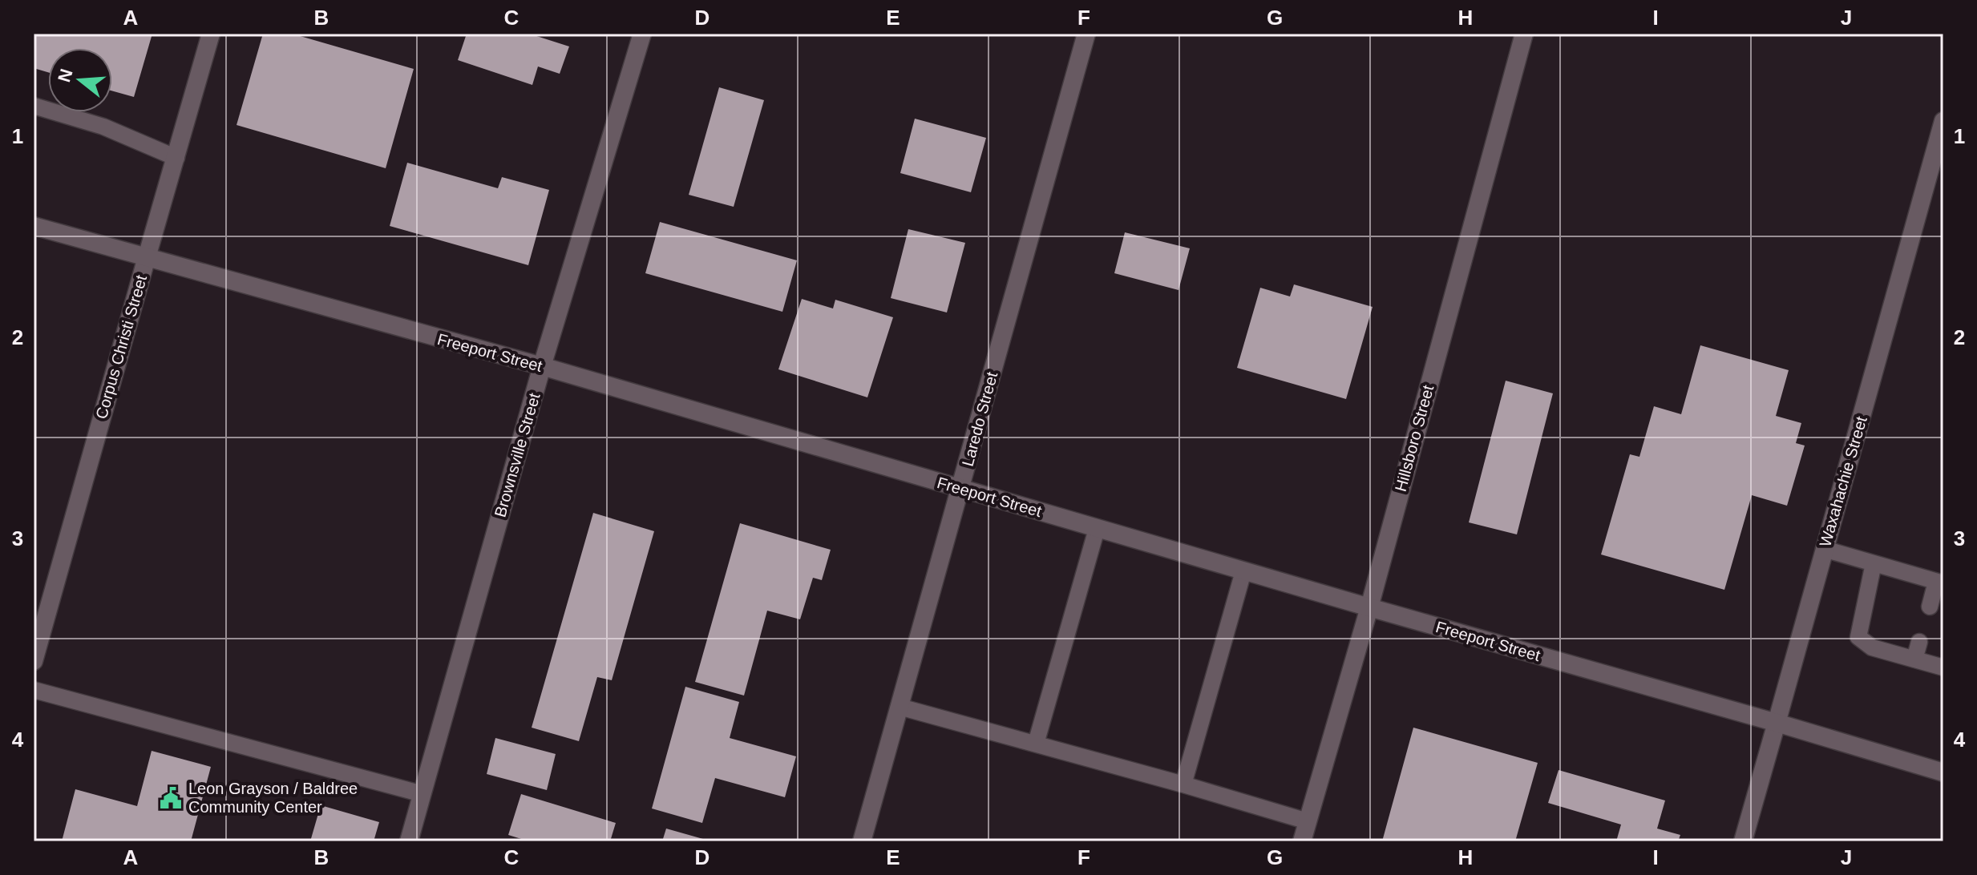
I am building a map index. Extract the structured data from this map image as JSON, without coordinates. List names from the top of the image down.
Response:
{
  "streets": {
    "street": [
      "Corpus Christi Street",
      "Freeport Street",
      "Laredo Street",
      "Hillsboro Street",
      "Brownsville Street",
      "Waxahachie Street"
    ]
  },
  "crossings": [
    ["Corpus Christi Street", "Freeport Street"],
    ["Freeport Street", "Laredo Street"],
    ["Freeport Street", "Hillsboro Street"],
    ["Freeport Street", "Brownsville Street"],
    ["Freeport Street", "Waxahachie Street"]
  ],
  "places": {
    "public building": ["Leon Grayson / Baldree Community Center"]
  },
  "north": "left",
  "grid": {
    "columns": [
      "A",
      "B",
      "C",
      "D",
      "E",
      "F",
      "G",
      "H",
      "I",
      "J"
    ],
    "rows": [
      "1",
      "2",
      "3",
      "4"
    ]
  }
}
